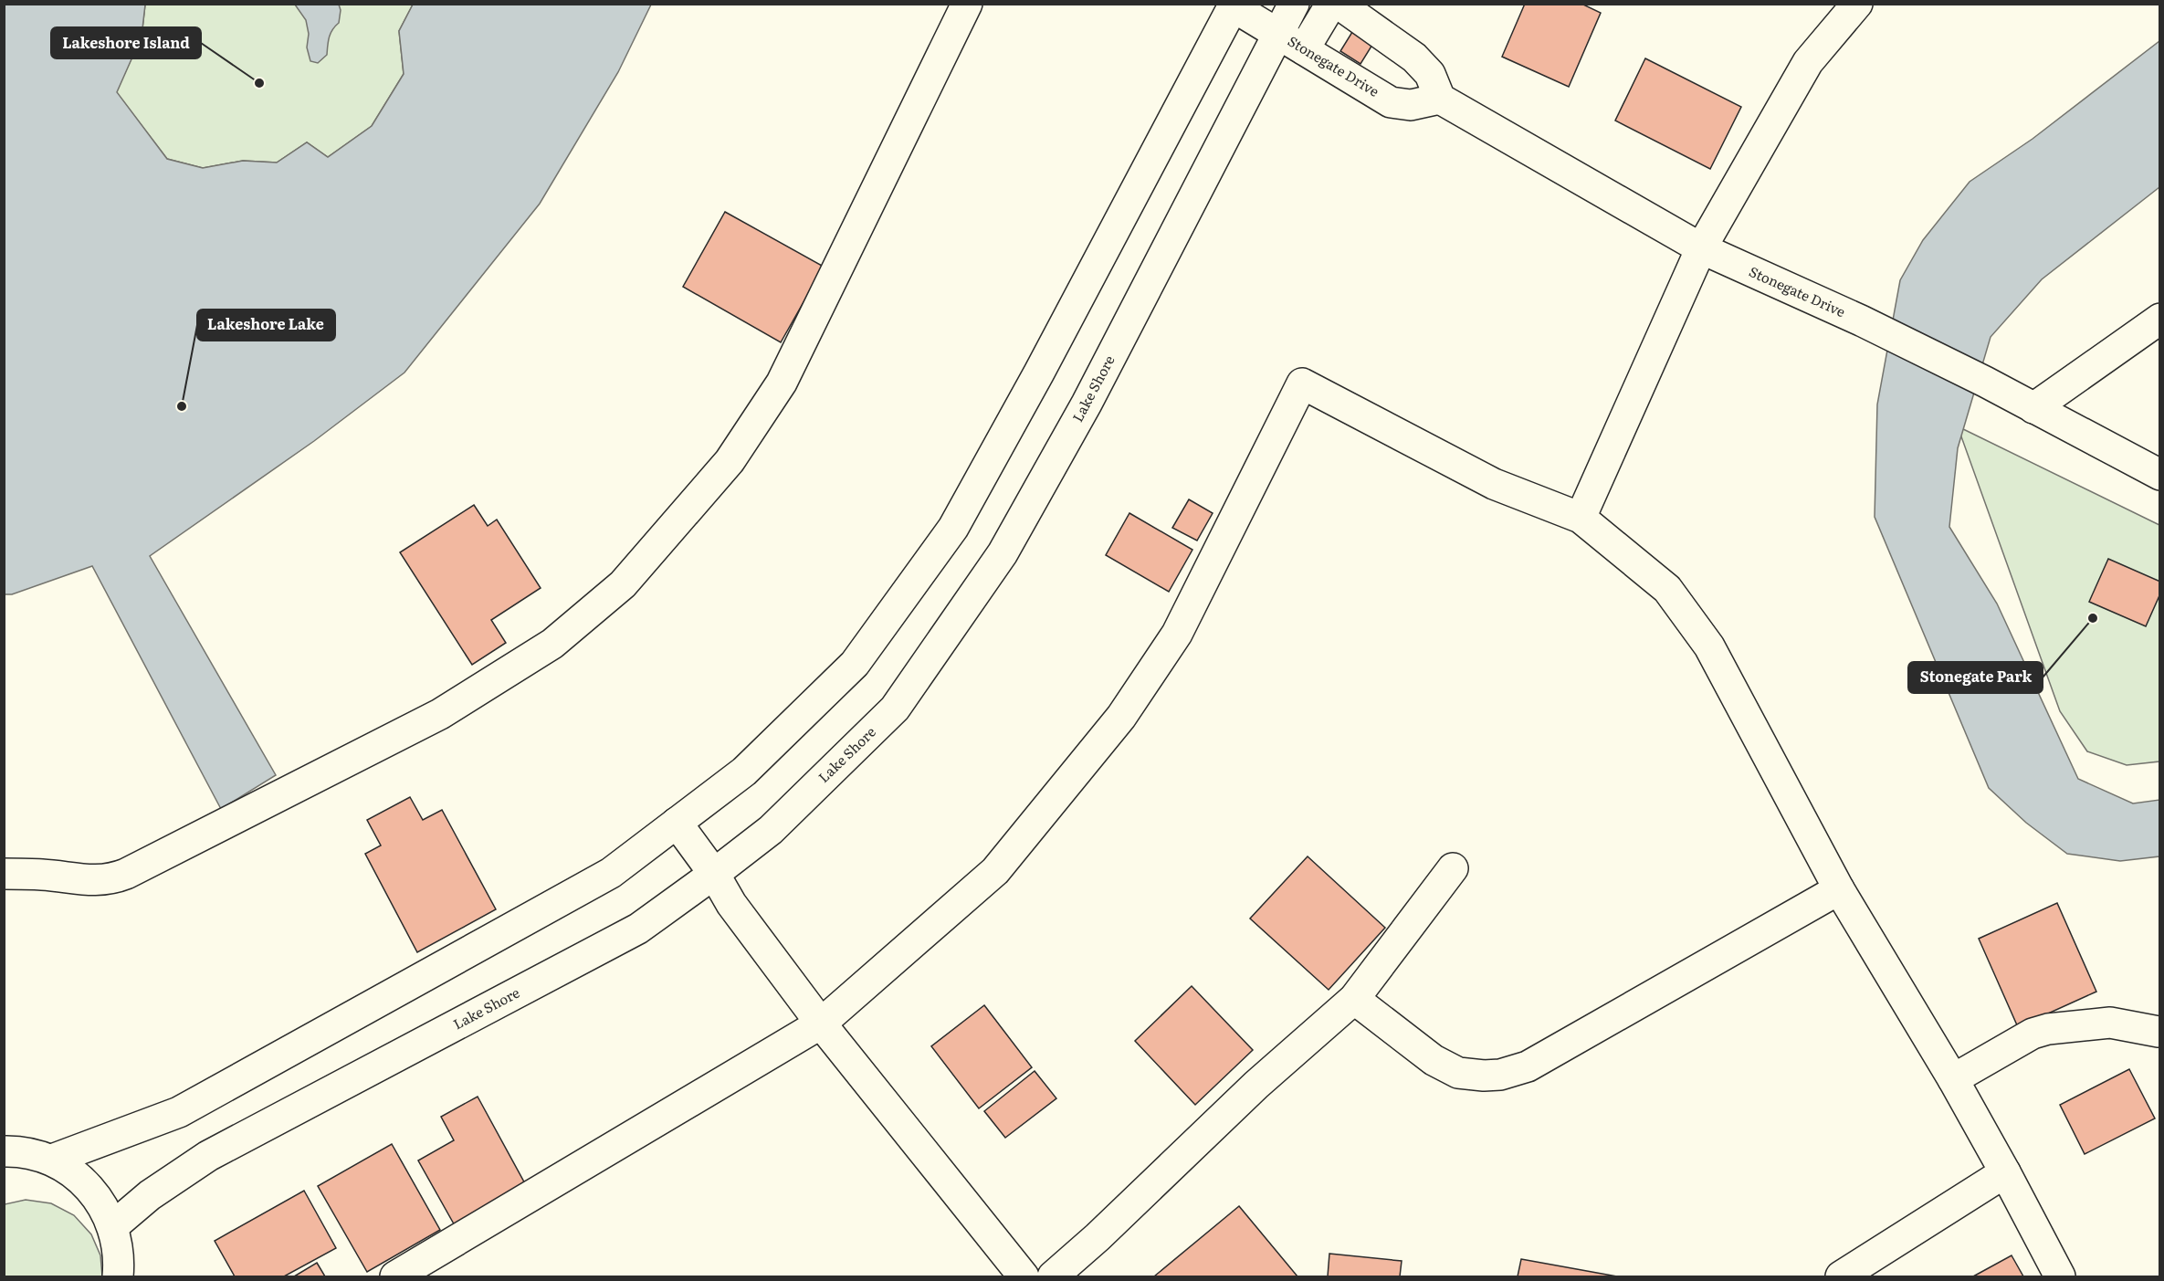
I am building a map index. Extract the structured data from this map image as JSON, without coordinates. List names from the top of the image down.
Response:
{
  "streets": {
    "street": ["Stonegate Drive", "Lake Shore"]
  },
  "crossings": [
    ["Stonegate Drive", "Lake Shore"]
  ],
  "places": ["Lakeshore Island", "Lakeshore Lake", "Stonegate Park"]
}
